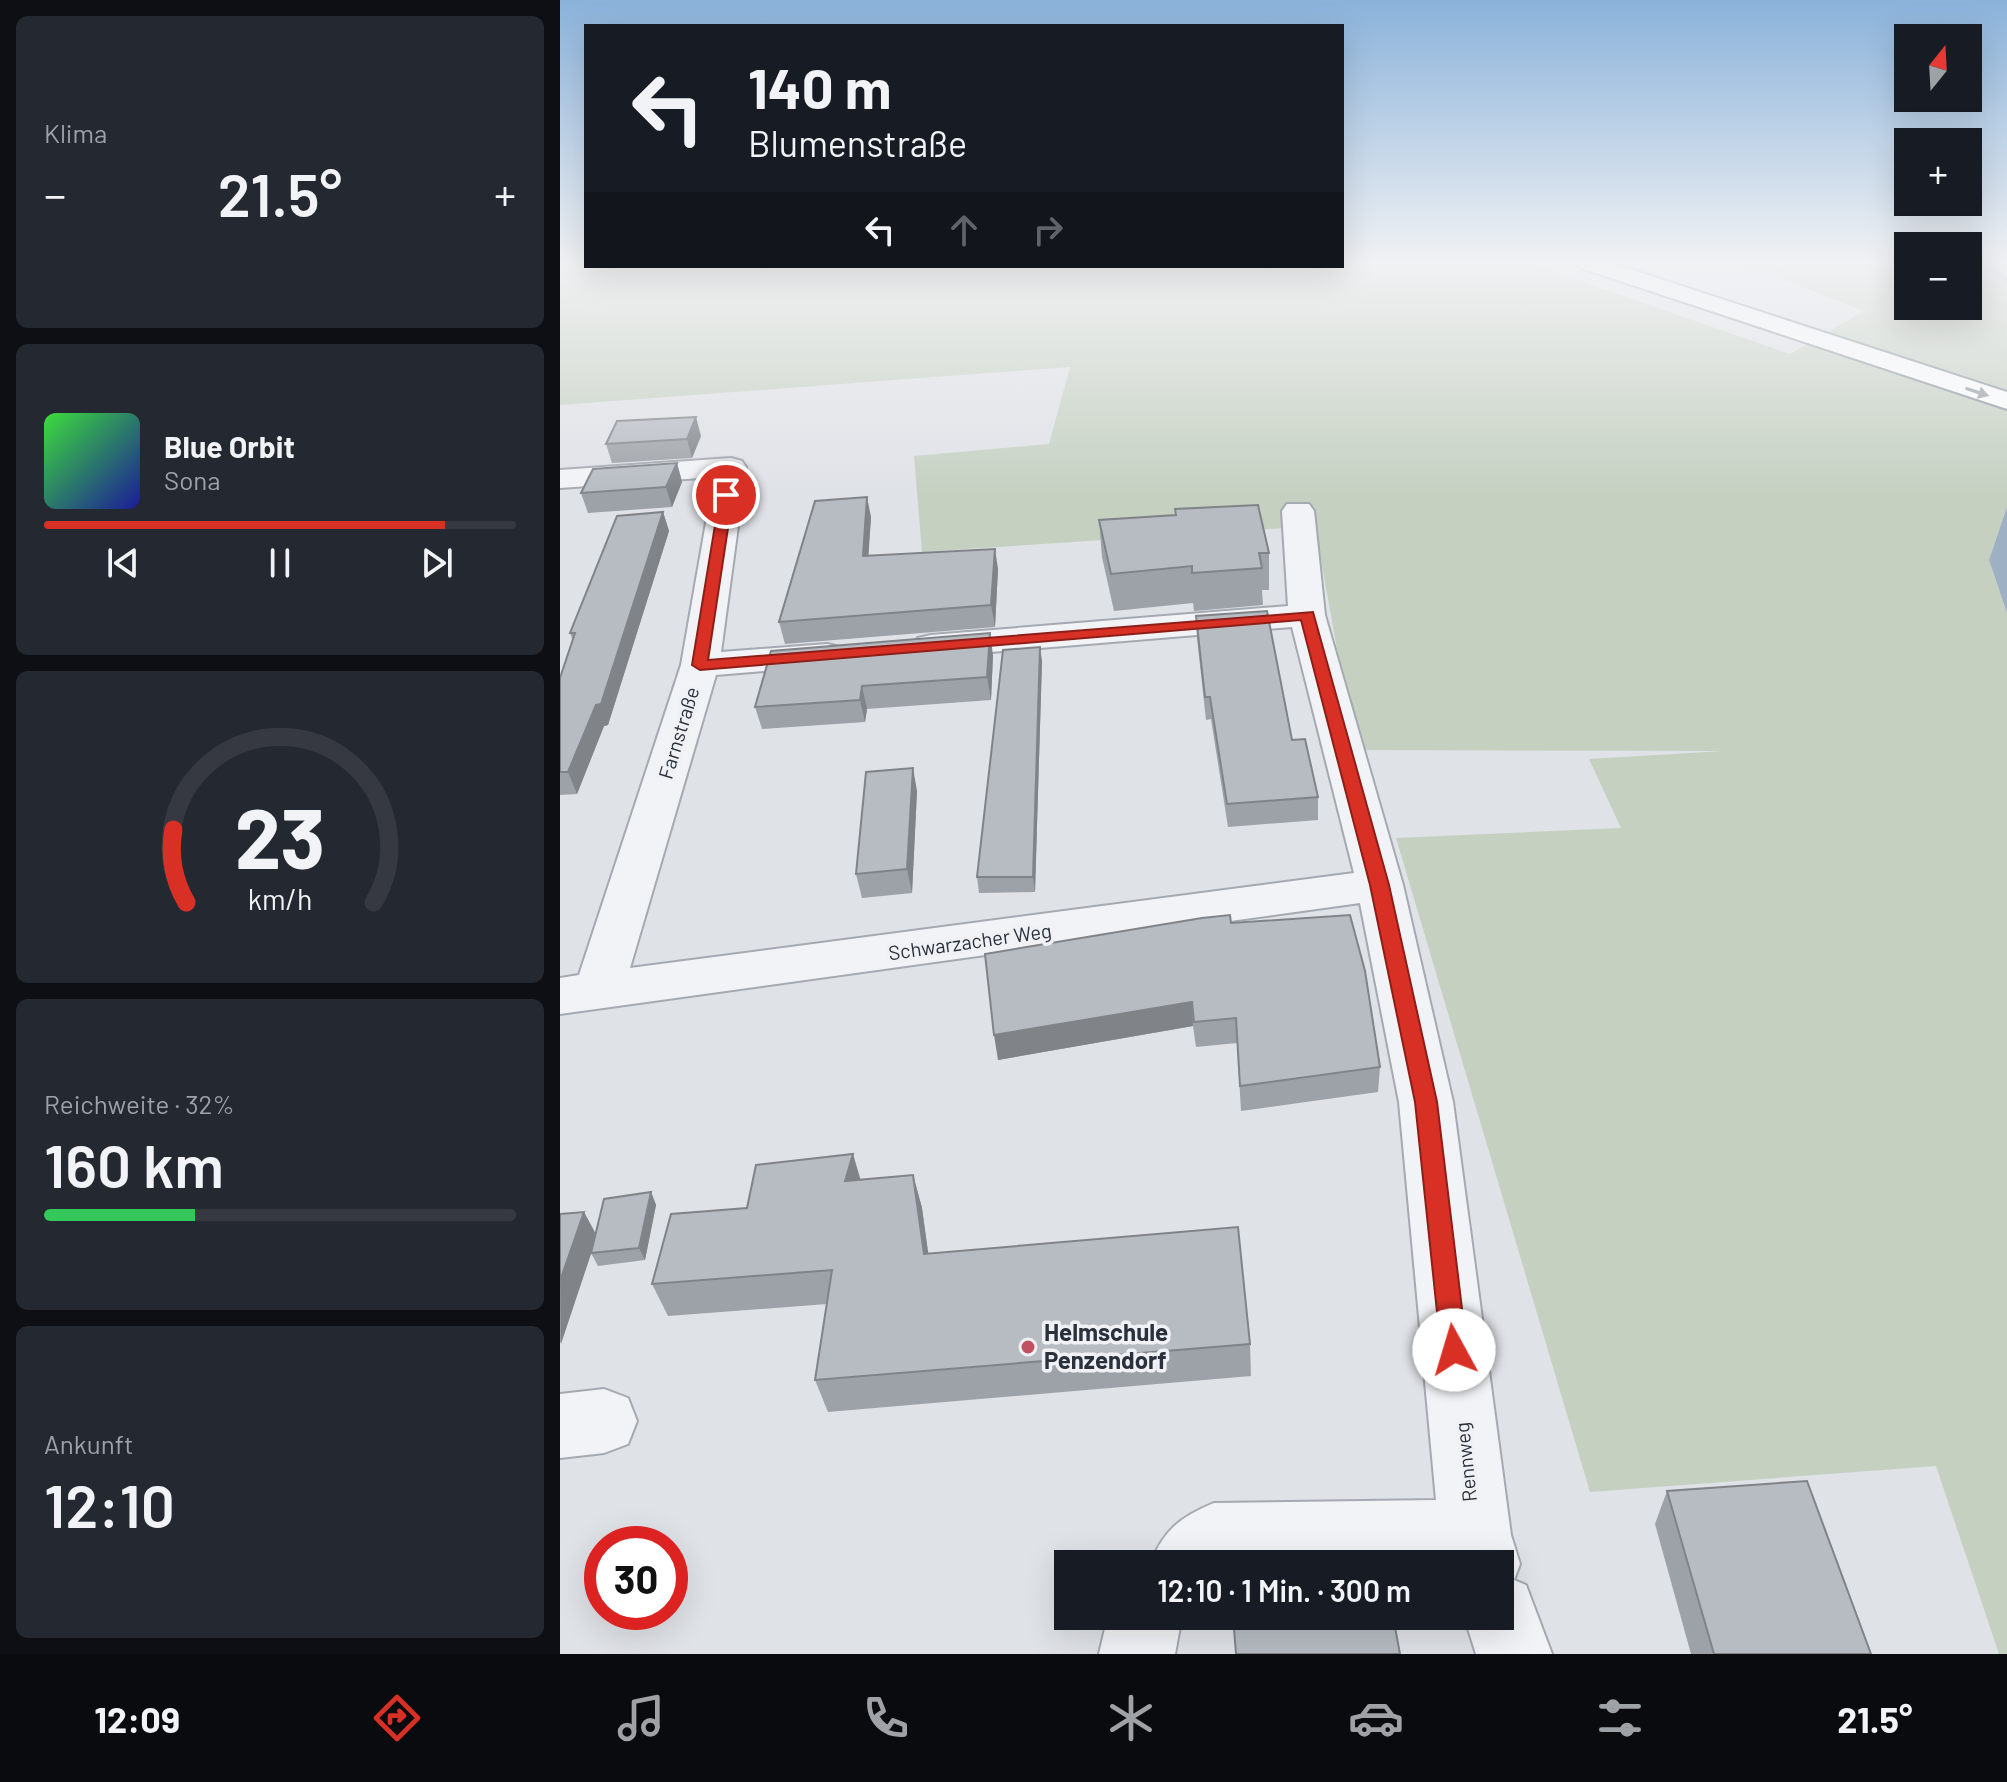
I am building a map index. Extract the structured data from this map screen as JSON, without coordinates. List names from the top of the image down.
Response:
{
  "streets": {
    "street": ["Farnstraße", "Schwarzacher Weg", "Rennweg"]
  },
  "crossings": [
    ["Farnstraße", "Schwarzacher Weg"],
    ["Schwarzacher Weg", "Rennweg"]
  ],
  "places": ["Helmschule Penzendorf"],
  "north": "top",
  "page": {
    "tile": [
      "Klima",
      ["Reichweite · 32%", "160 km"],
      ["Ankunft", "12:10"]
    ],
    "map_buttons": ["+", "−"],
    "turn": ["140 m", "Blumenstraße"],
    "heat": ["−", "21.5°", "+"],
    "song": ["Blue Orbit", "Sona"],
    "limit": "30",
    "trip": "12:10 · 1 Min. · 300 m",
    "tabs": ["12:09", "21.5°"],
    "gauge": ["23", "km/h"]
  }
}
